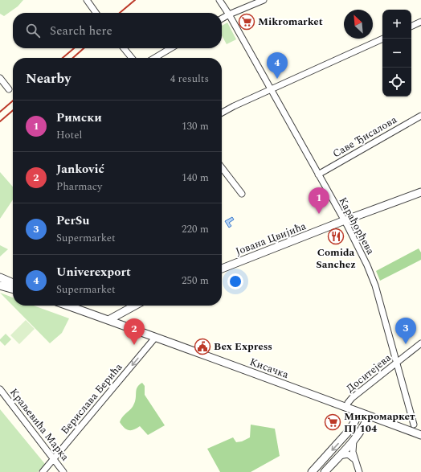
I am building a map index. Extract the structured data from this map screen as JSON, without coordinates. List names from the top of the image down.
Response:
{
  "streets": {
    "street": [
      "Саве Ђисалова",
      "Карађорђева",
      "Јована Цвијића",
      "Кисачка",
      "Доситејева",
      "Берислава Берића",
      "Краљевића Марка"
    ]
  },
  "crossings": [
    ["Саве Ђисалова", "Карађорђева"],
    ["Карађорђева", "Јована Цвијића"],
    ["Карађорђева", "Доситејева"],
    ["Кисачка", "Доситејева"],
    ["Кисачка", "Берислава Берића"],
    ["Берислава Берића", "Краљевића Марка"]
  ],
  "one_way": ["Берислава Берића"],
  "places": {
    "supermarket": ["Mikromarket", "Микромаркет ПЈ 104"],
    "restaurant": ["Comida Sanchez"],
    "public building": ["Bex Express"]
  },
  "north": "top left",
  "page": {
    "map_buttons": ["+", "−"],
    "search": "Search here",
    "pins": [
      "4",
      "1",
      "3",
      "2"
    ],
    "heading": ["Nearby", "4 results"],
    "list": [
      {
        "mark": "1",
        "name": "Римски",
        "note": "Hotel",
        "value": "130 m"
      },
      {
        "mark": "2",
        "name": "Janković",
        "note": "Pharmacy",
        "value": "140 m"
      },
      {
        "mark": "3",
        "name": "PerSu",
        "note": "Supermarket",
        "value": "220 m"
      },
      {
        "mark": "4",
        "name": "Univerexport",
        "note": "Supermarket",
        "value": "250 m"
      }
    ]
  }
}
